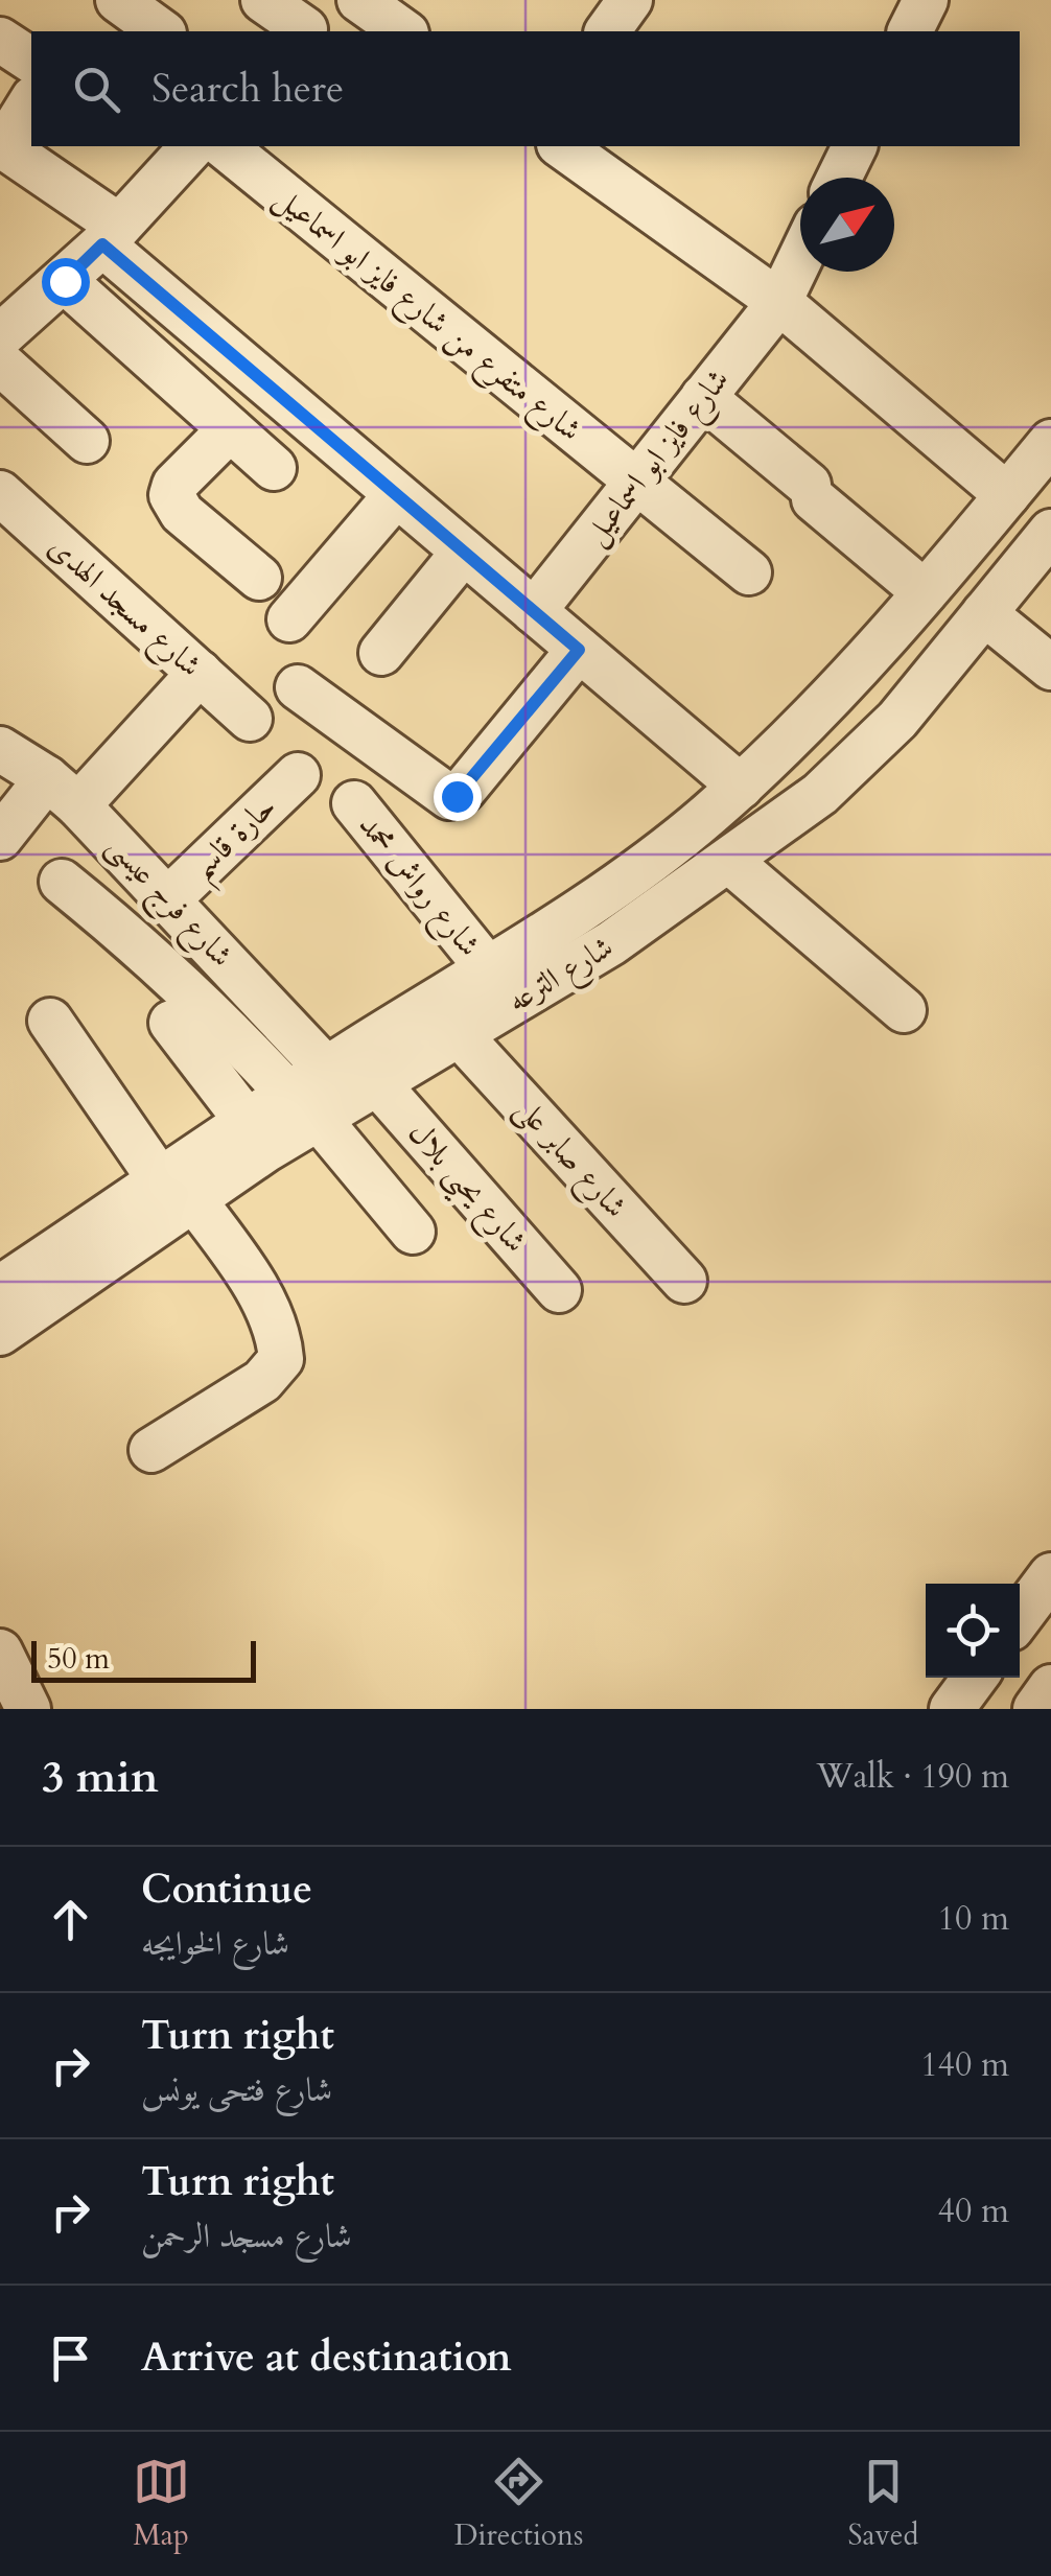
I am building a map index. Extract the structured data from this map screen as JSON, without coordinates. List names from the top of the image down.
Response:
{
  "streets": {
    "street": [
      "شارع متفرع من شارع فايز ابو اسماعيل",
      "شارع فايز ابو اسماعيل",
      "شارع مسجد الهدى",
      "حارة قاسم",
      "شارع رواش محمد",
      "شارع فرج عيسى",
      "شارع الترعه",
      "شارع صابر على",
      "شارع يحيى بلال"
    ]
  },
  "crossings": [
    ["شارع متفرع من شارع فايز ابو اسماعيل", "شارع فايز ابو اسماعيل"],
    ["حارة قاسم", "شارع فرج عيسى"],
    ["شارع رواش محمد", "شارع الترعه"],
    ["شارع فرج عيسى", "شارع الترعه"],
    ["شارع الترعه", "شارع صابر على"],
    ["شارع الترعه", "شارع يحيى بلال"]
  ],
  "scale_bar": "50 m",
  "north": "top right",
  "page": {
    "search": "Search here",
    "scale": "50 m",
    "heading": ["3 min", "Walk · 190 m"],
    "list": [
      ["Continue", "شارع الخوايجه", "10 m"],
      ["Turn right", "شارع فتحى يونس", "140 m"],
      ["Turn right", "شارع مسجد الرحمن", "40 m"],
      "Arrive at destination"
    ],
    "nav": ["Map", "Directions", "Saved"]
  }
}
